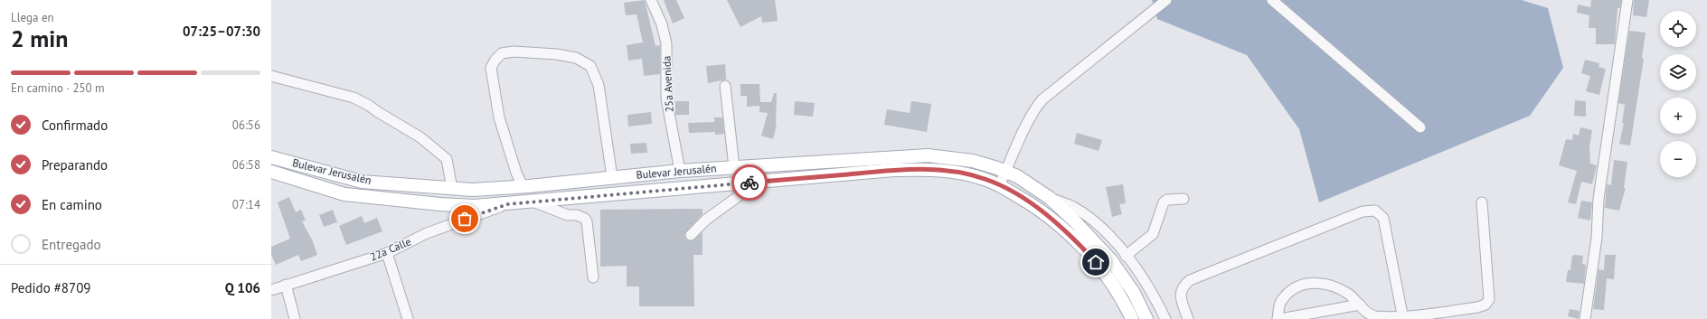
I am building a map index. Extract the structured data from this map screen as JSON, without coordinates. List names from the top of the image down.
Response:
{
  "streets": {
    "main road": ["Bulevar Jerusalén"],
    "street": ["25a Avenida", "22a Calle"]
  },
  "crossings": [
    ["25a Avenida", "Bulevar Jerusalén"],
    ["Bulevar Jerusalén", "22a Calle"]
  ],
  "page": {
    "heading": ["2 min", "Llega en", "07:25–07:30"],
    "panel": ["Pedido #8709", "Q 106"],
    "map_buttons": ["+", "−"],
    "bar": "En camino · 250 m",
    "list": [
      ["Confirmado", "06:56"],
      ["Preparando", "06:58"],
      ["En camino", "07:14"],
      "Entregado"
    ]
  }
}
